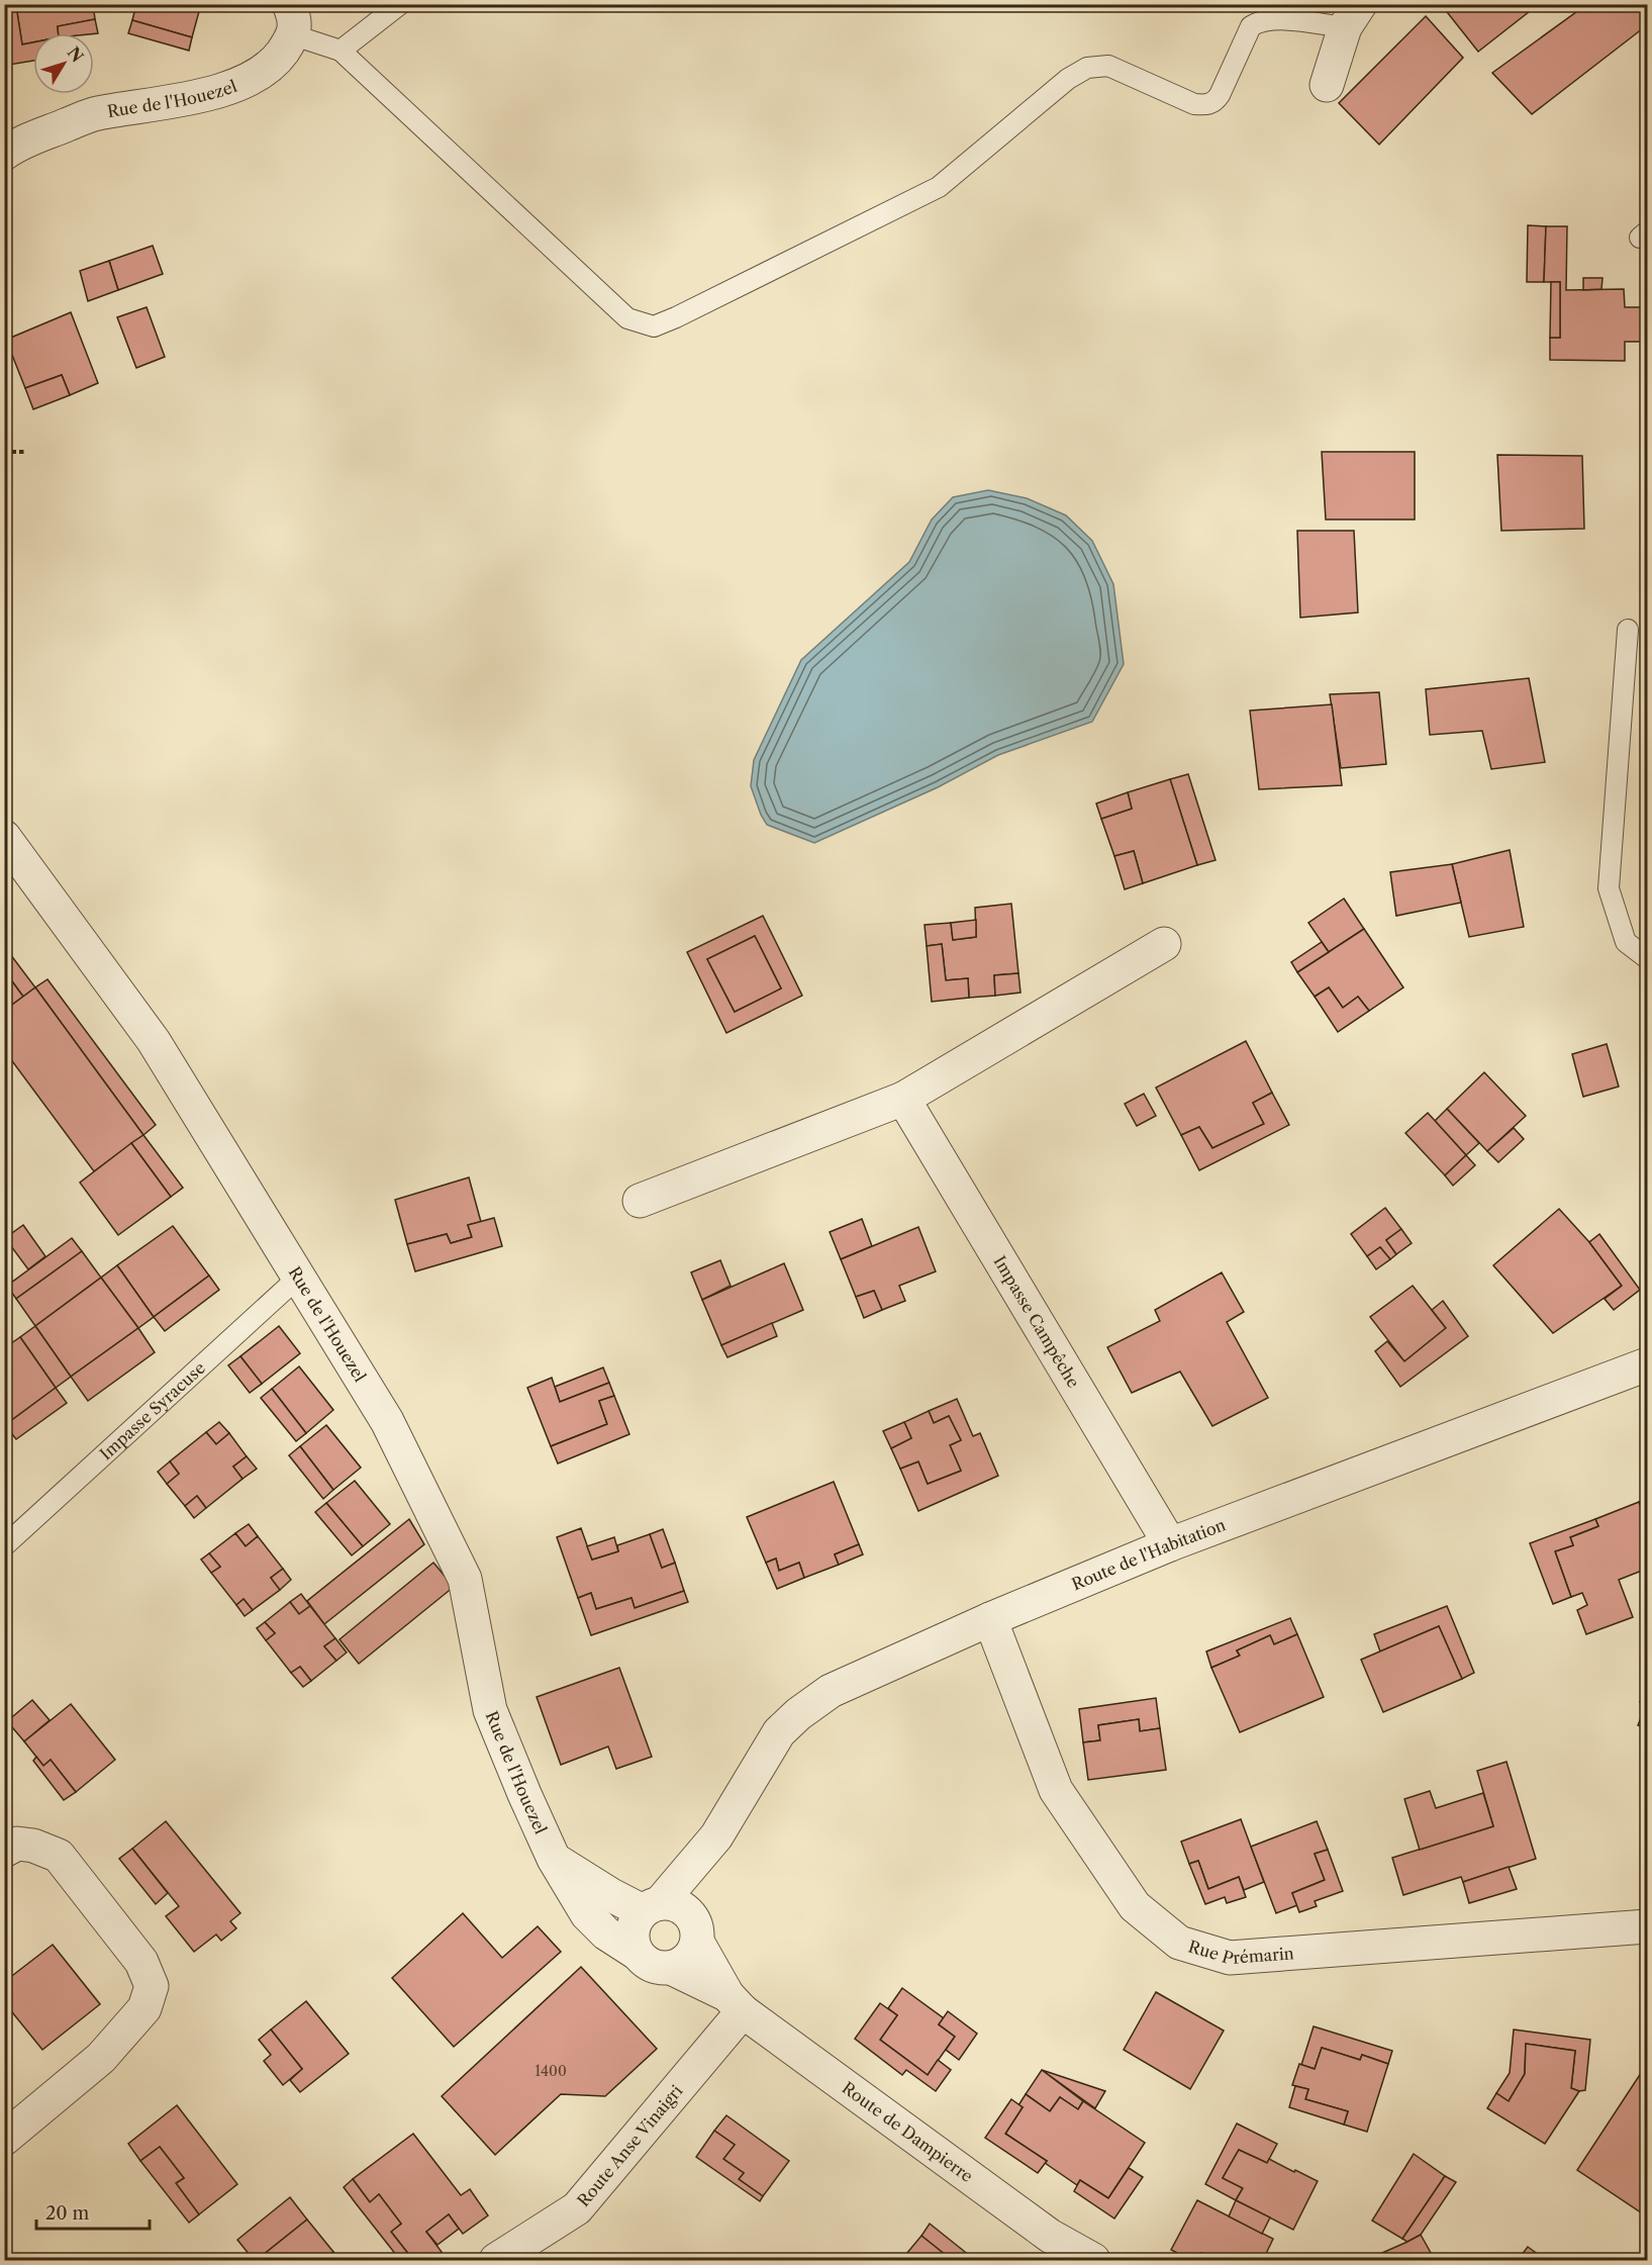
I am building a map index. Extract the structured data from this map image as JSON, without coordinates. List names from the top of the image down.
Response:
{
  "streets": {
    "street": [
      "Rue de l'Houezel",
      "Impasse Campêche",
      "Route de l'Habitation",
      "Rue Prémarin",
      "Route de Dampierre",
      "Route Anse Vinaigri"
    ],
    "lane": ["Impasse Syracuse"]
  },
  "crossings": [
    ["Rue de l'Houezel", "Impasse Syracuse"],
    ["Rue de l'Houezel", "Route de l'Habitation"],
    ["Rue de l'Houezel", "Route de Dampierre"],
    ["Impasse Campêche", "Route de l'Habitation"],
    ["Route de l'Habitation", "Rue Prémarin"],
    ["Route de l'Habitation", "Route de Dampierre"],
    ["Route de Dampierre", "Route Anse Vinaigri"]
  ],
  "house_numbers": ["1400"],
  "scale_bar": "20 m",
  "north": "top right"
}
